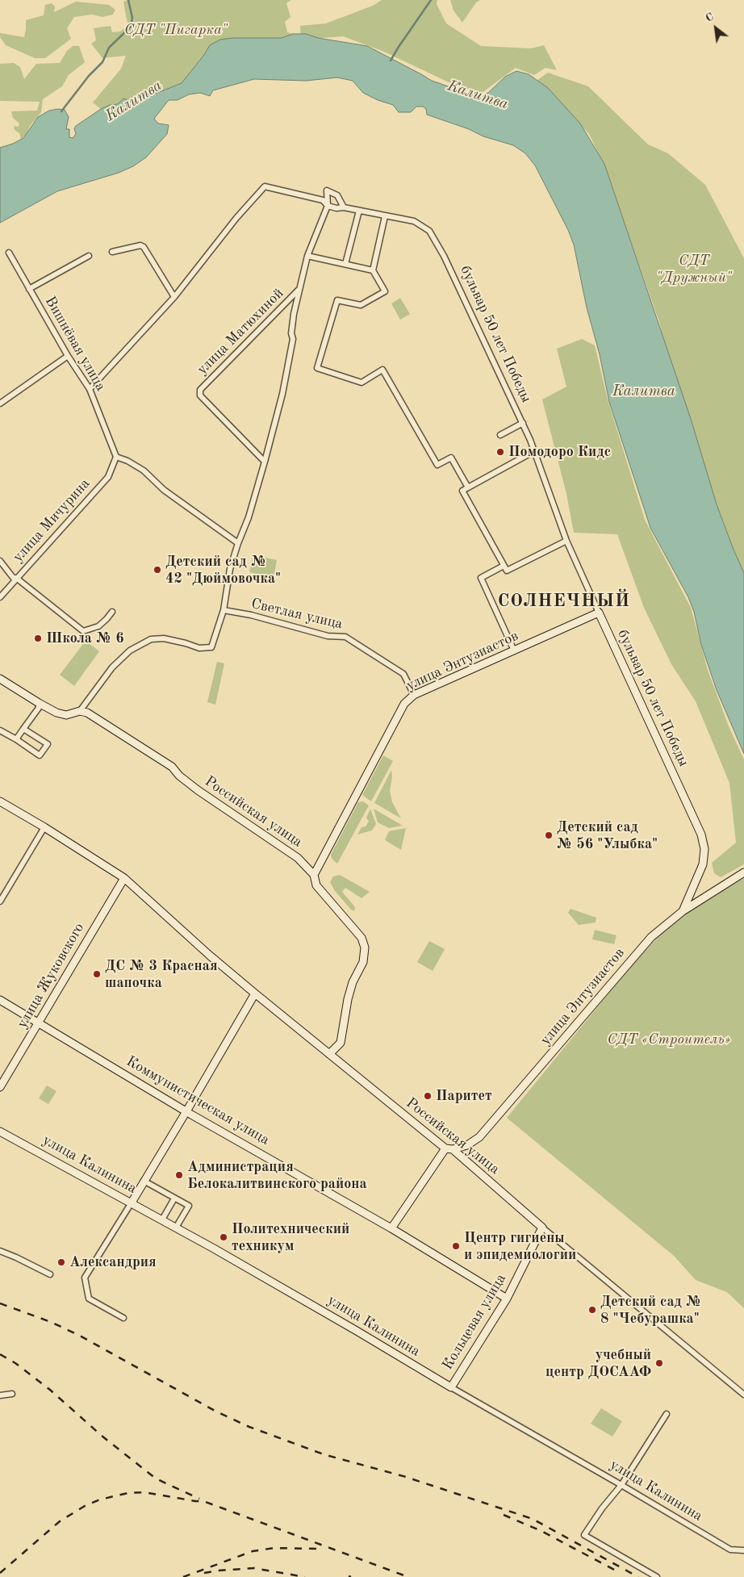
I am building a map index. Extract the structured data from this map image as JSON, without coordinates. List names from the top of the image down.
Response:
{
  "streets": {
    "street": [
      "улица Матюхиной",
      "бульвар 50 лет Победы",
      "Вишнёвая улица",
      "улица Мичурина",
      "Светлая улица",
      "улица Энтузиастов",
      "Российская улица",
      "улица Жуковского",
      "Коммунистическая улица",
      "улица Калинина",
      "Кольцевая улица"
    ]
  },
  "crossings": [
    ["бульвар 50 лет Победы", "улица Энтузиастов"],
    ["Вишнёвая улица", "улица Мичурина"],
    ["Светлая улица", "улица Энтузиастов"],
    ["улица Энтузиастов", "Российская улица"],
    ["Российская улица", "улица Жуковского"],
    ["Российская улица", "Кольцевая улица"],
    ["улица Жуковского", "Коммунистическая улица"],
    ["Коммунистическая улица", "Кольцевая улица"],
    ["улица Калинина", "Кольцевая улица"]
  ],
  "districts": ["СОЛНЕЧНЫЙ"],
  "water": ["Калитва"],
  "parks": ["СДТ \"Пигарка\"", "СДТ \"Дружный\"", "СДТ «Строитель»"],
  "places": [
    "Помодоро Кидс",
    "Детский сад № 42 \"Дюймовочка\"",
    "Школа № 6",
    "Детский сад № 56 \"Улыбка\"",
    "ДС № 3 Красная шапочка",
    "Паритет",
    "Администрация Белокалитвинского района",
    "Политехнический техникум",
    "Центр гигиены и эпидемиологии",
    "Александрия",
    "Детский сад № 8 \"Чебурашка\"",
    "учебный центр ДОСААФ"
  ],
  "north": "top left"
}
